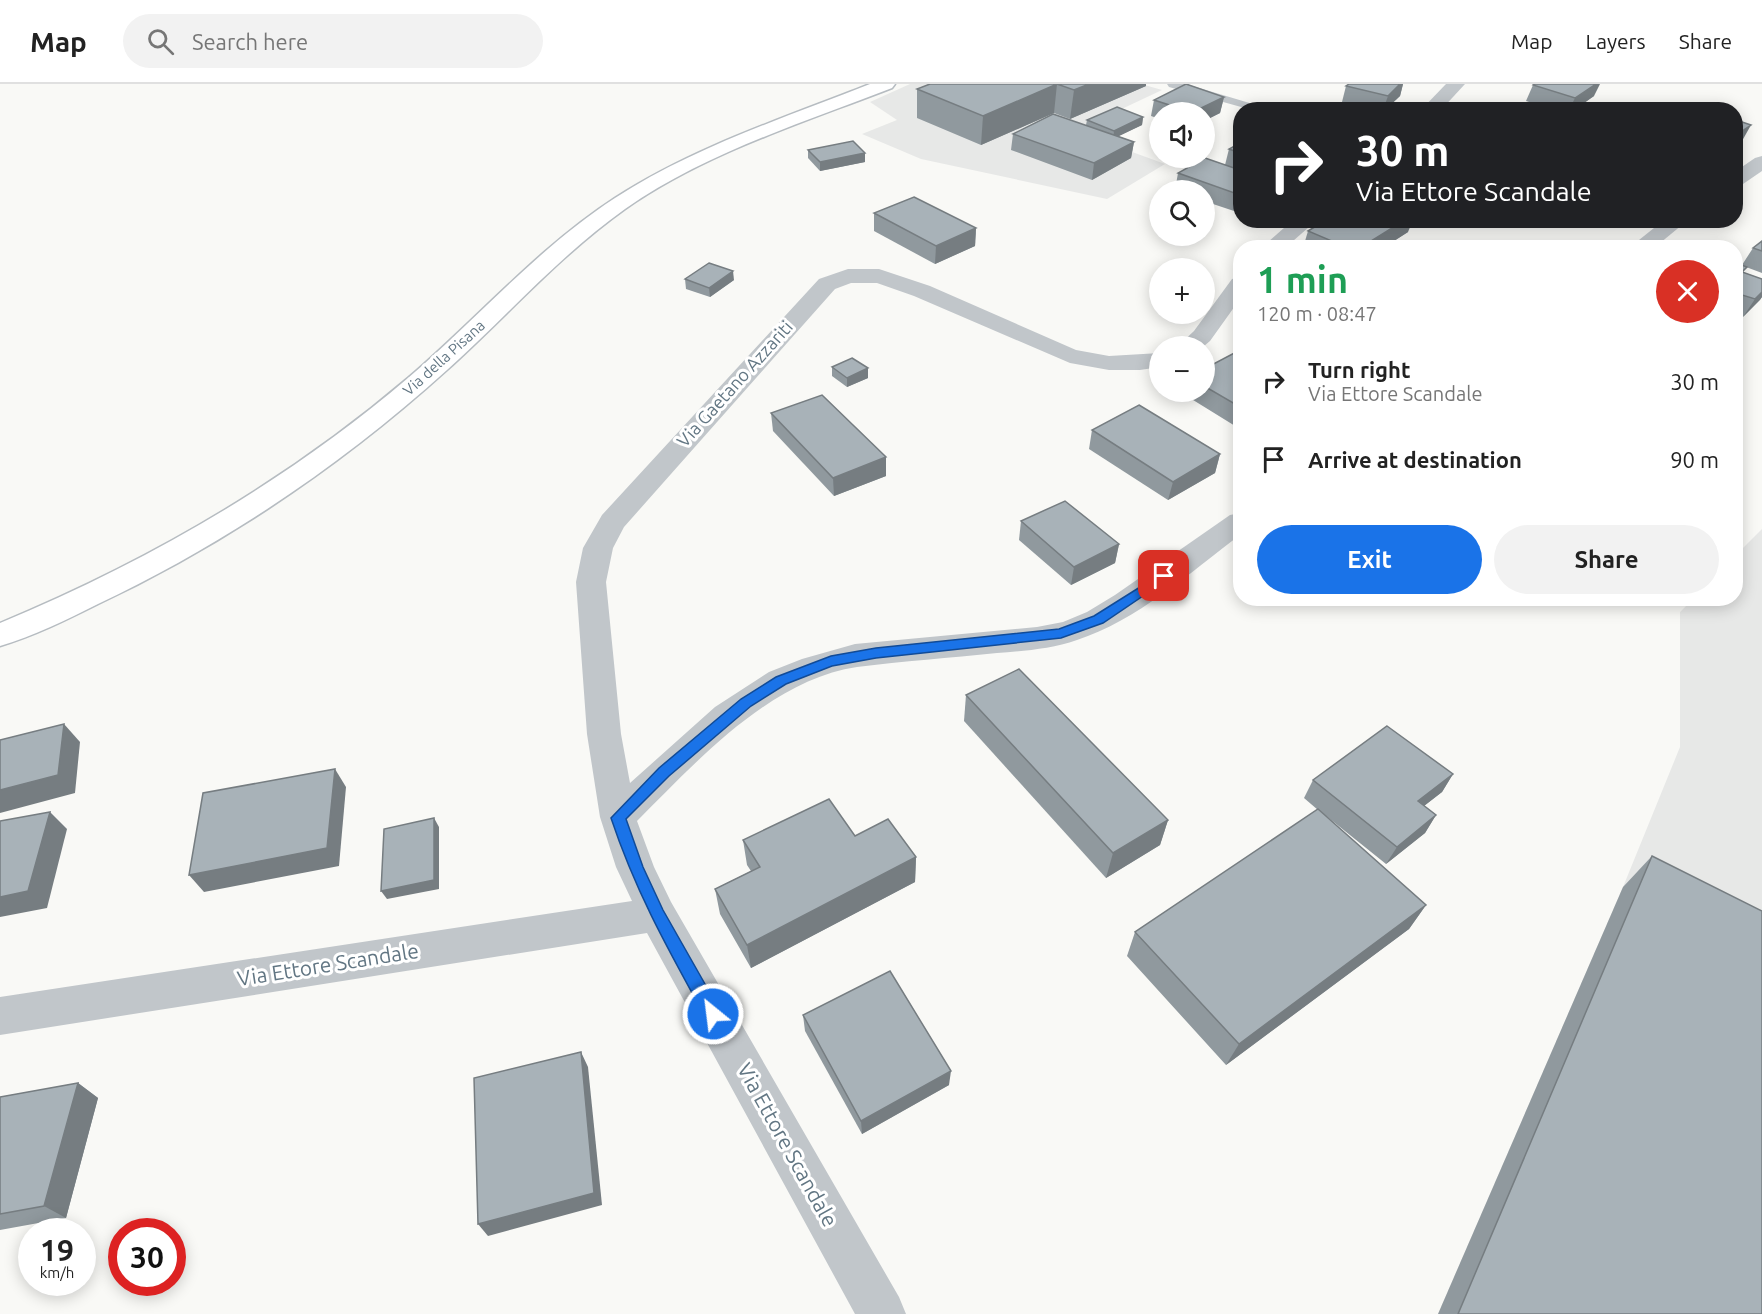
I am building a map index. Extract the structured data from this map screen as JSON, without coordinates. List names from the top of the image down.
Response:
{
  "streets": {
    "main road": ["Via della Pisana"],
    "street": ["Via Gaetano Azzariti", "Via Ettore Scandale"]
  },
  "crossings": [
    ["Via Gaetano Azzariti", "Via Ettore Scandale"]
  ],
  "page": {
    "header": "Map",
    "search": "Search here",
    "nav": ["Map", "Layers", "Share"],
    "map_buttons": ["+", "−"],
    "turn": ["30 m", "Via Ettore Scandale"],
    "heading": ["1 min", "120 m · 08:47"],
    "list": [
      {
        "name": "Turn right",
        "note": "Via Ettore Scandale",
        "value": "30 m"
      },
      {
        "name": "Arrive at destination",
        "value": "90 m"
      }
    ],
    "buttons": ["Exit", "Share"],
    "speed": "19 km/h",
    "limit": "30"
  }
}
